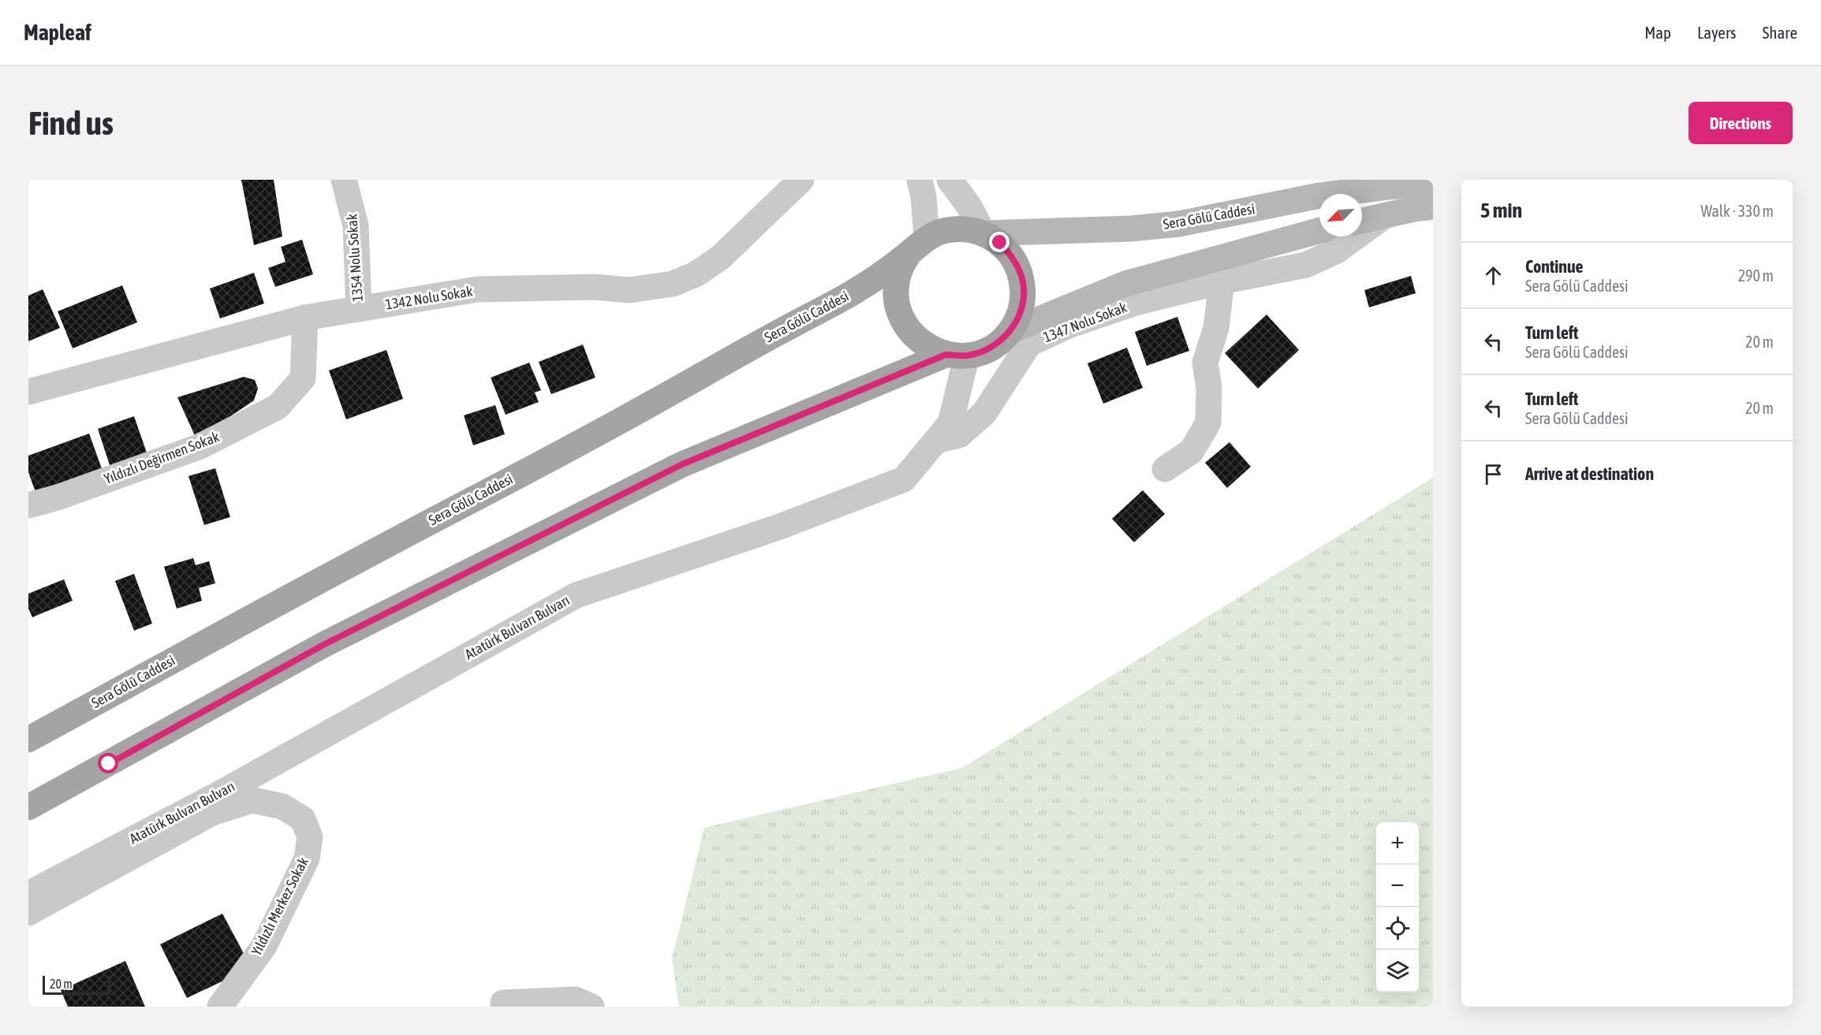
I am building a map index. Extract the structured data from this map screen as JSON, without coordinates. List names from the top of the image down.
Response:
{
  "streets": {
    "main road": ["Sera Gölü Caddesi"],
    "street": [
      "1354 Nolu Sokak",
      "1342 Nolu Sokak",
      "1347 Nolu Sokak",
      "Yıldızlı Değirmen Sokak",
      "Atatürk Bulvarı Bulvarı",
      "Yıldızlı Merkez Sokak"
    ]
  },
  "crossings": [
    ["Sera Gölü Caddesi", "Atatürk Bulvarı Bulvarı"],
    ["1354 Nolu Sokak", "1342 Nolu Sokak"],
    ["1342 Nolu Sokak", "Yıldızlı Değirmen Sokak"],
    ["1347 Nolu Sokak", "Atatürk Bulvarı Bulvarı"]
  ],
  "scale_bar": "20 m",
  "north": "bottom left",
  "page": {
    "header": "Mapleaf",
    "nav": ["Map", "Layers", "Share"],
    "buttons": "Directions",
    "title": "Find us",
    "heading": ["5 min", "Walk · 330 m"],
    "list": [
      ["Continue", "Sera Gölü Caddesi", "290 m"],
      ["Turn left", "Sera Gölü Caddesi", "20 m"],
      ["Turn left", "Sera Gölü Caddesi", "20 m"],
      "Arrive at destination"
    ],
    "map_buttons": ["+", "−"],
    "scale": "20 m"
  }
}
